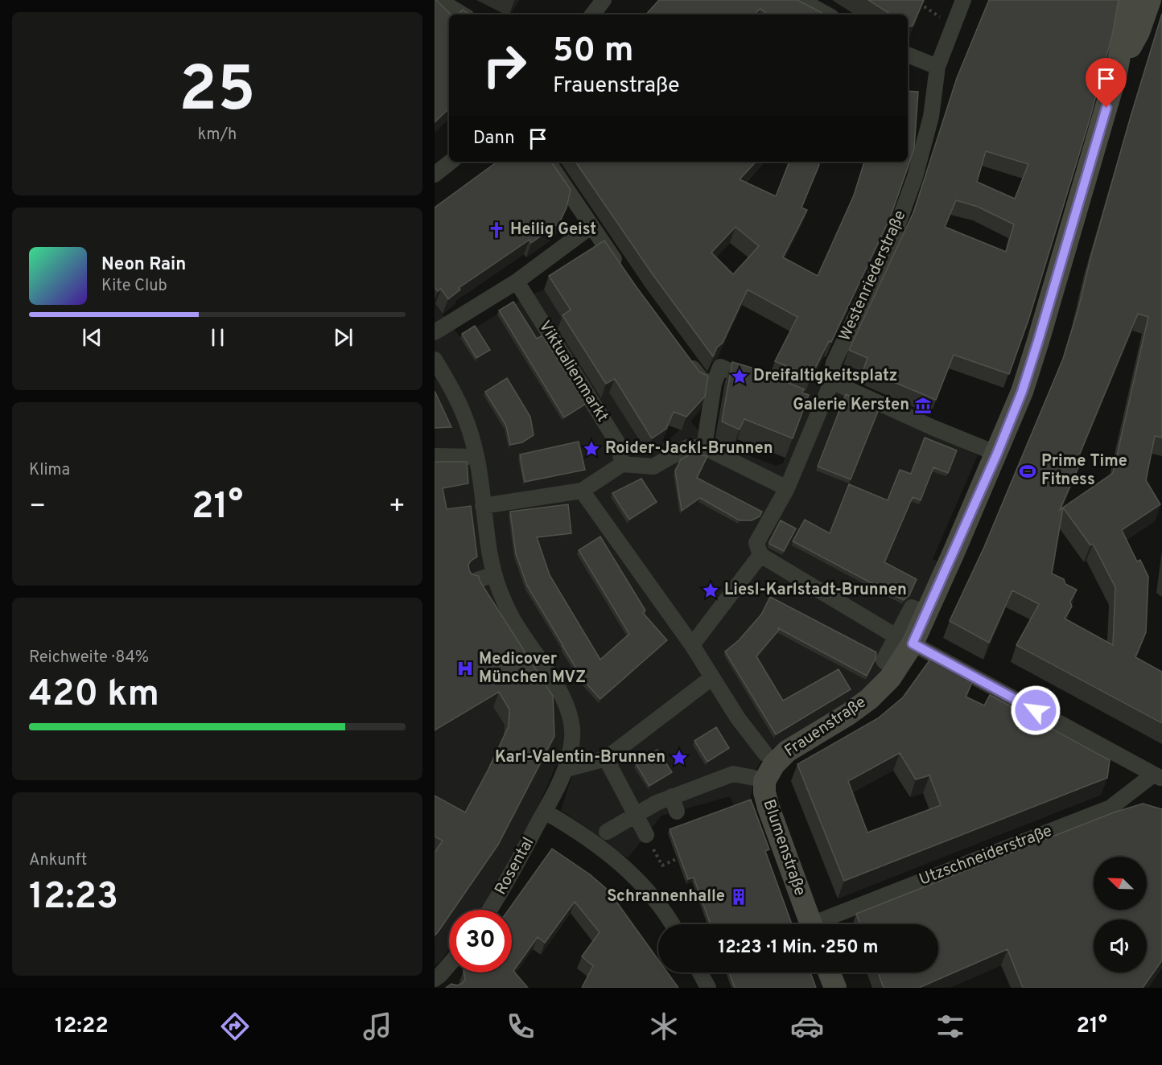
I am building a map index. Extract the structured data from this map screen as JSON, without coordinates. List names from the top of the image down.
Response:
{
  "streets": {
    "main road": ["Frauenstraße", "Blumenstraße"],
    "street": [
      "Westenriederstraße",
      "Viktualienmarkt",
      "Utzschneiderstraße",
      "Rosental"
    ]
  },
  "crossings": [
    ["Frauenstraße", "Blumenstraße"]
  ],
  "places": {
    "church": ["Heilig Geist"],
    "place": [
      "Dreifaltigkeitsplatz",
      "Roider-Jackl-Brunnen",
      "Liesl-Karlstadt-Brunnen",
      "Karl-Valentin-Brunnen"
    ],
    "museum": ["Galerie Kersten"],
    "sports": ["Prime Time Fitness"],
    "hospital": ["Medicover München MVZ"],
    "building": ["Schrannenhalle"]
  },
  "north": "top left",
  "page": {
    "tile": [
      ["25", "km/h"],
      "Klima",
      ["Reichweite · 84%", "420 km"],
      ["Ankunft", "12:23"]
    ],
    "turn": ["50 m", "Frauenstraße"],
    "then": "Dann",
    "song": ["Neon Rain", "Kite Club"],
    "heat": ["−", "21°", "+"],
    "limit": "30",
    "trip": "12:23 · 1 Min. · 250 m",
    "tabs": ["12:22", "21°"]
  }
}
